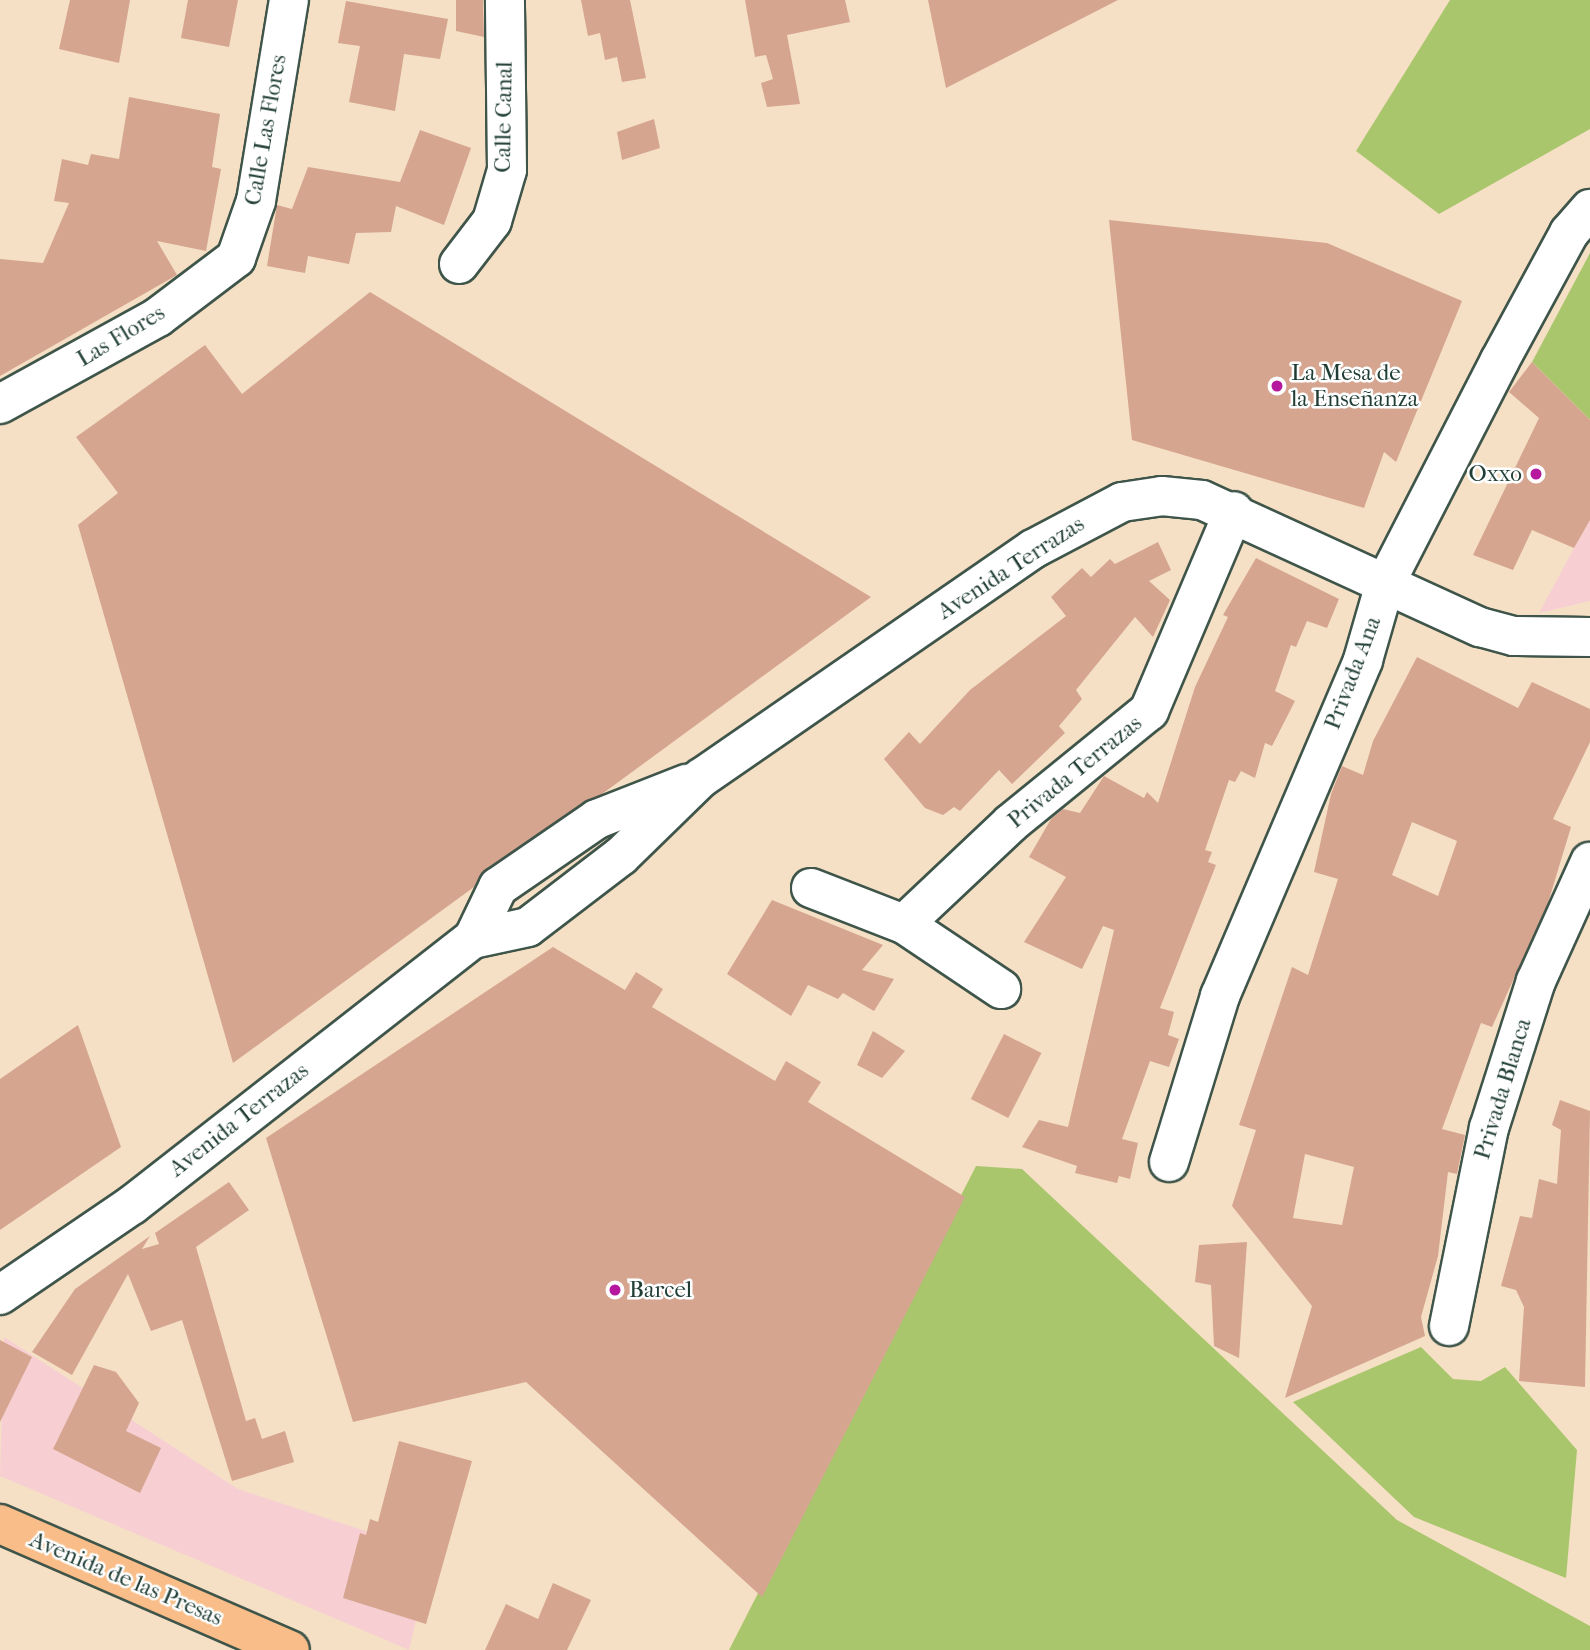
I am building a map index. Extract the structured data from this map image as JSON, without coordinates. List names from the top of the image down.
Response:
{
  "streets": {
    "main road": ["Avenida de las Presas"],
    "street": [
      "Calle Canal",
      "Calle Las Flores",
      "Las Flores",
      "Avenida Terrazas",
      "Privada Ana",
      "Privada Terrazas",
      "Privada Blanca"
    ]
  },
  "crossings": [
    ["Calle Las Flores", "Las Flores"],
    ["Avenida Terrazas", "Privada Ana"],
    ["Avenida Terrazas", "Privada Terrazas"]
  ],
  "places": ["La Mesa de la Enseñanza", "Oxxo", "Barcel"]
}
